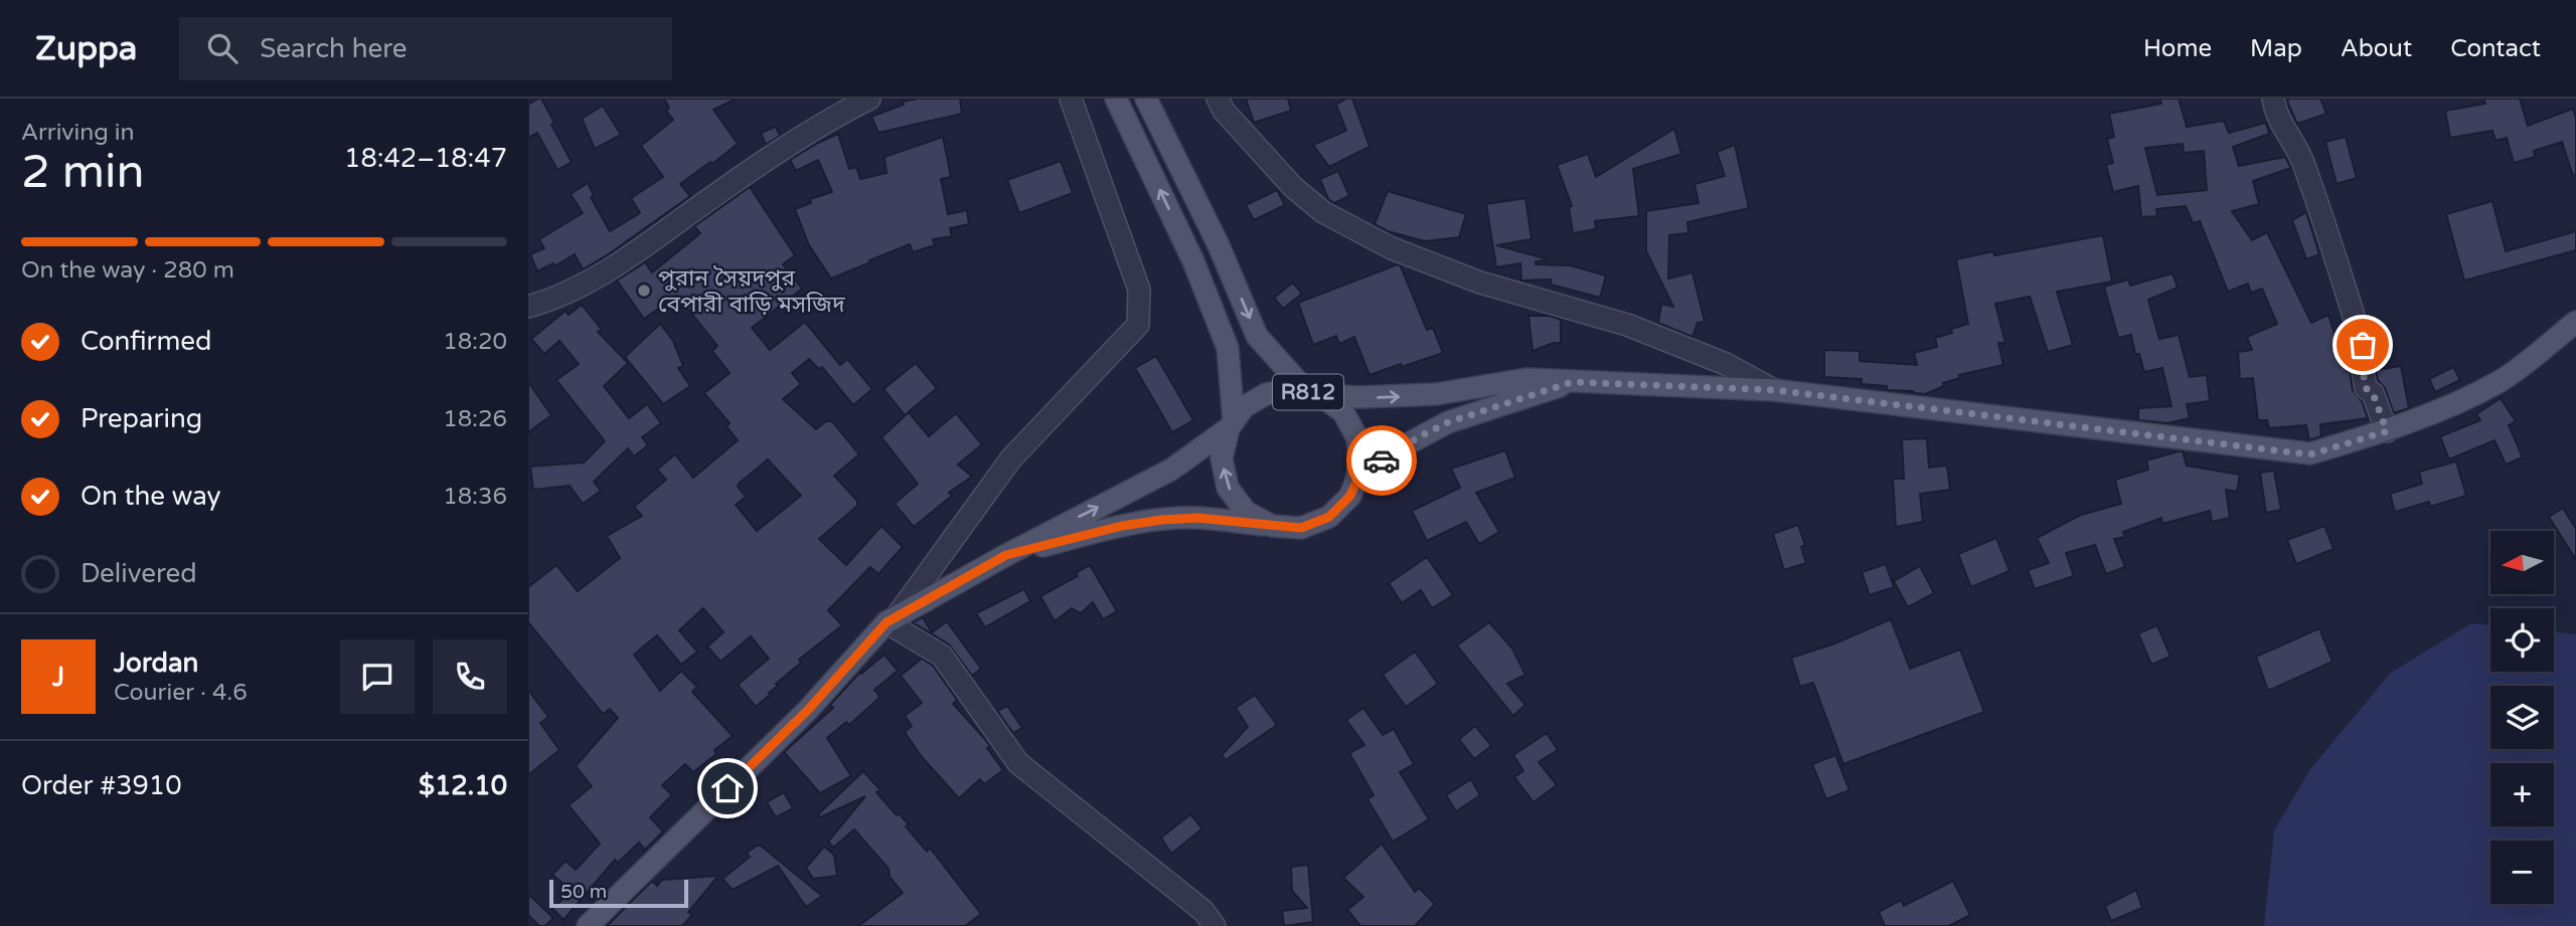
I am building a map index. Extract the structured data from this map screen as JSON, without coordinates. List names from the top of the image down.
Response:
{
  "streets": {
    "main road": ["R812"]
  },
  "places": ["পুরান সৈয়দপুর বেপারী বাড়ি মসজিদ"],
  "scale_bar": "50 m",
  "north": "left",
  "page": {
    "header": "Zuppa",
    "search": "Search here",
    "nav": [
      "Home",
      "Map",
      "About",
      "Contact"
    ],
    "heading": ["2 min", "Arriving in", "18:42–18:47"],
    "panel": [
      "Jordan",
      "Courier · 4.6",
      "Order #3910",
      "$12.10"
    ],
    "bar": "On the way · 280 m",
    "list": [
      ["Confirmed", "18:20"],
      ["Preparing", "18:26"],
      ["On the way", "18:36"],
      "Delivered"
    ],
    "map_buttons": ["+", "−"],
    "round": "J",
    "scale": "50 m"
  }
}
